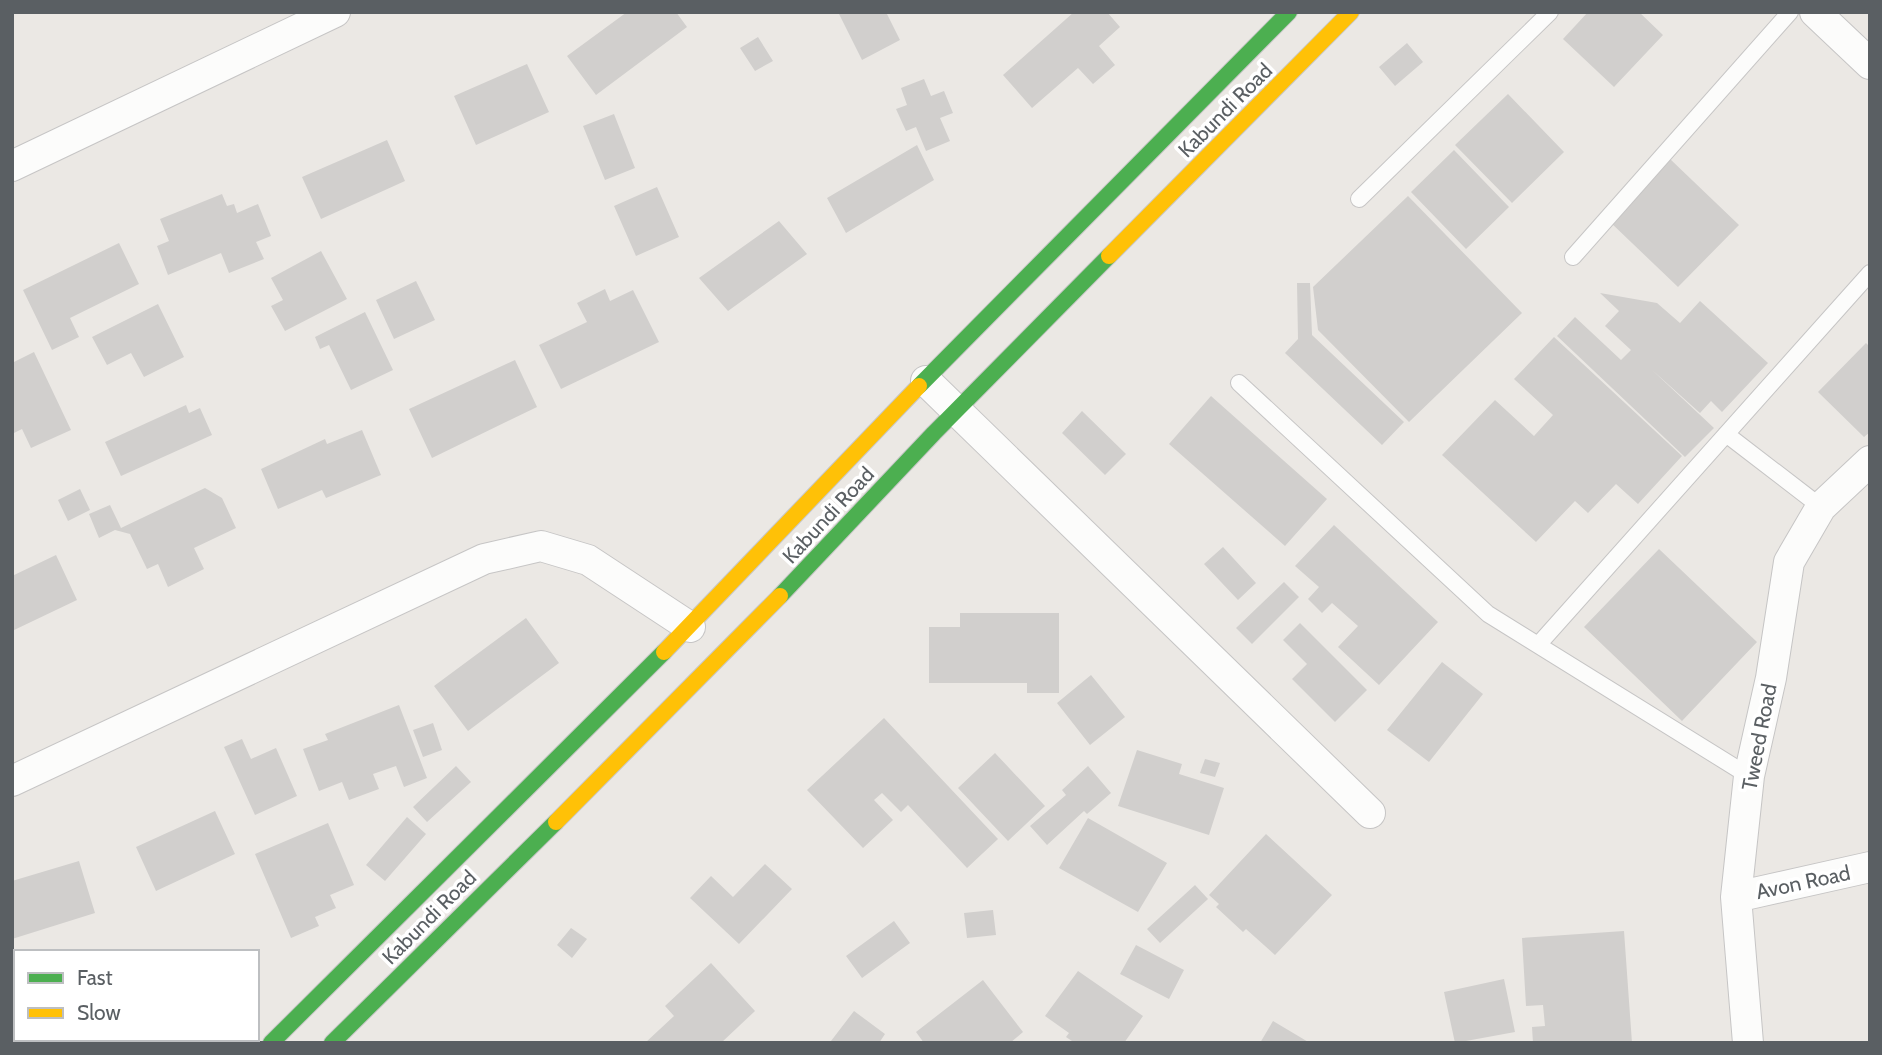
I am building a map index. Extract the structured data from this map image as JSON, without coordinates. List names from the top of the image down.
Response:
{
  "streets": {
    "street": ["Kabundi Road", "Tweed Road", "Avon Road"]
  },
  "crossings": [
    ["Tweed Road", "Avon Road"]
  ],
  "legend": ["Fast", "Slow"]
}
